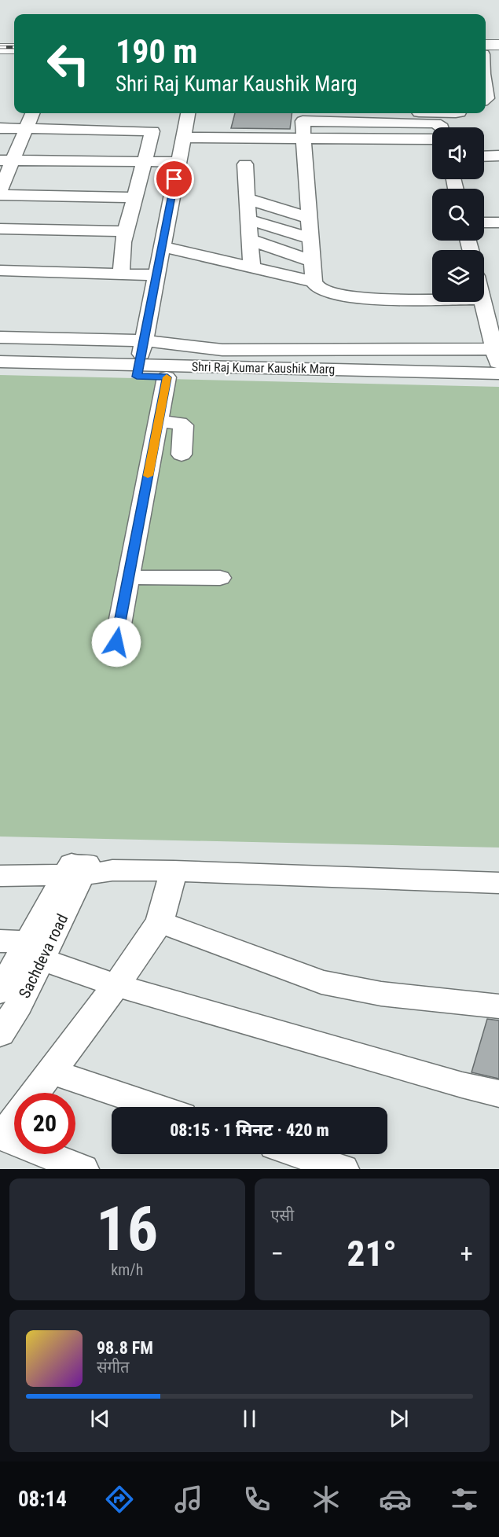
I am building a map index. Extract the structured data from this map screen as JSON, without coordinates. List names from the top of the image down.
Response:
{
  "streets": {
    "street": ["Shri Raj Kumar Kaushik Marg", "Sachdeva road"]
  },
  "page": {
    "turn": ["190 m", "Shri Raj Kumar Kaushik Marg"],
    "limit": "20",
    "trip": "08:15 · 1 मिनट · 420 m",
    "tile": [
      ["16", "km/h"],
      "एसी"
    ],
    "heat": ["−", "21°", "+"],
    "song": ["98.8 FM", "संगीत"],
    "tabs": "08:14"
  }
}
